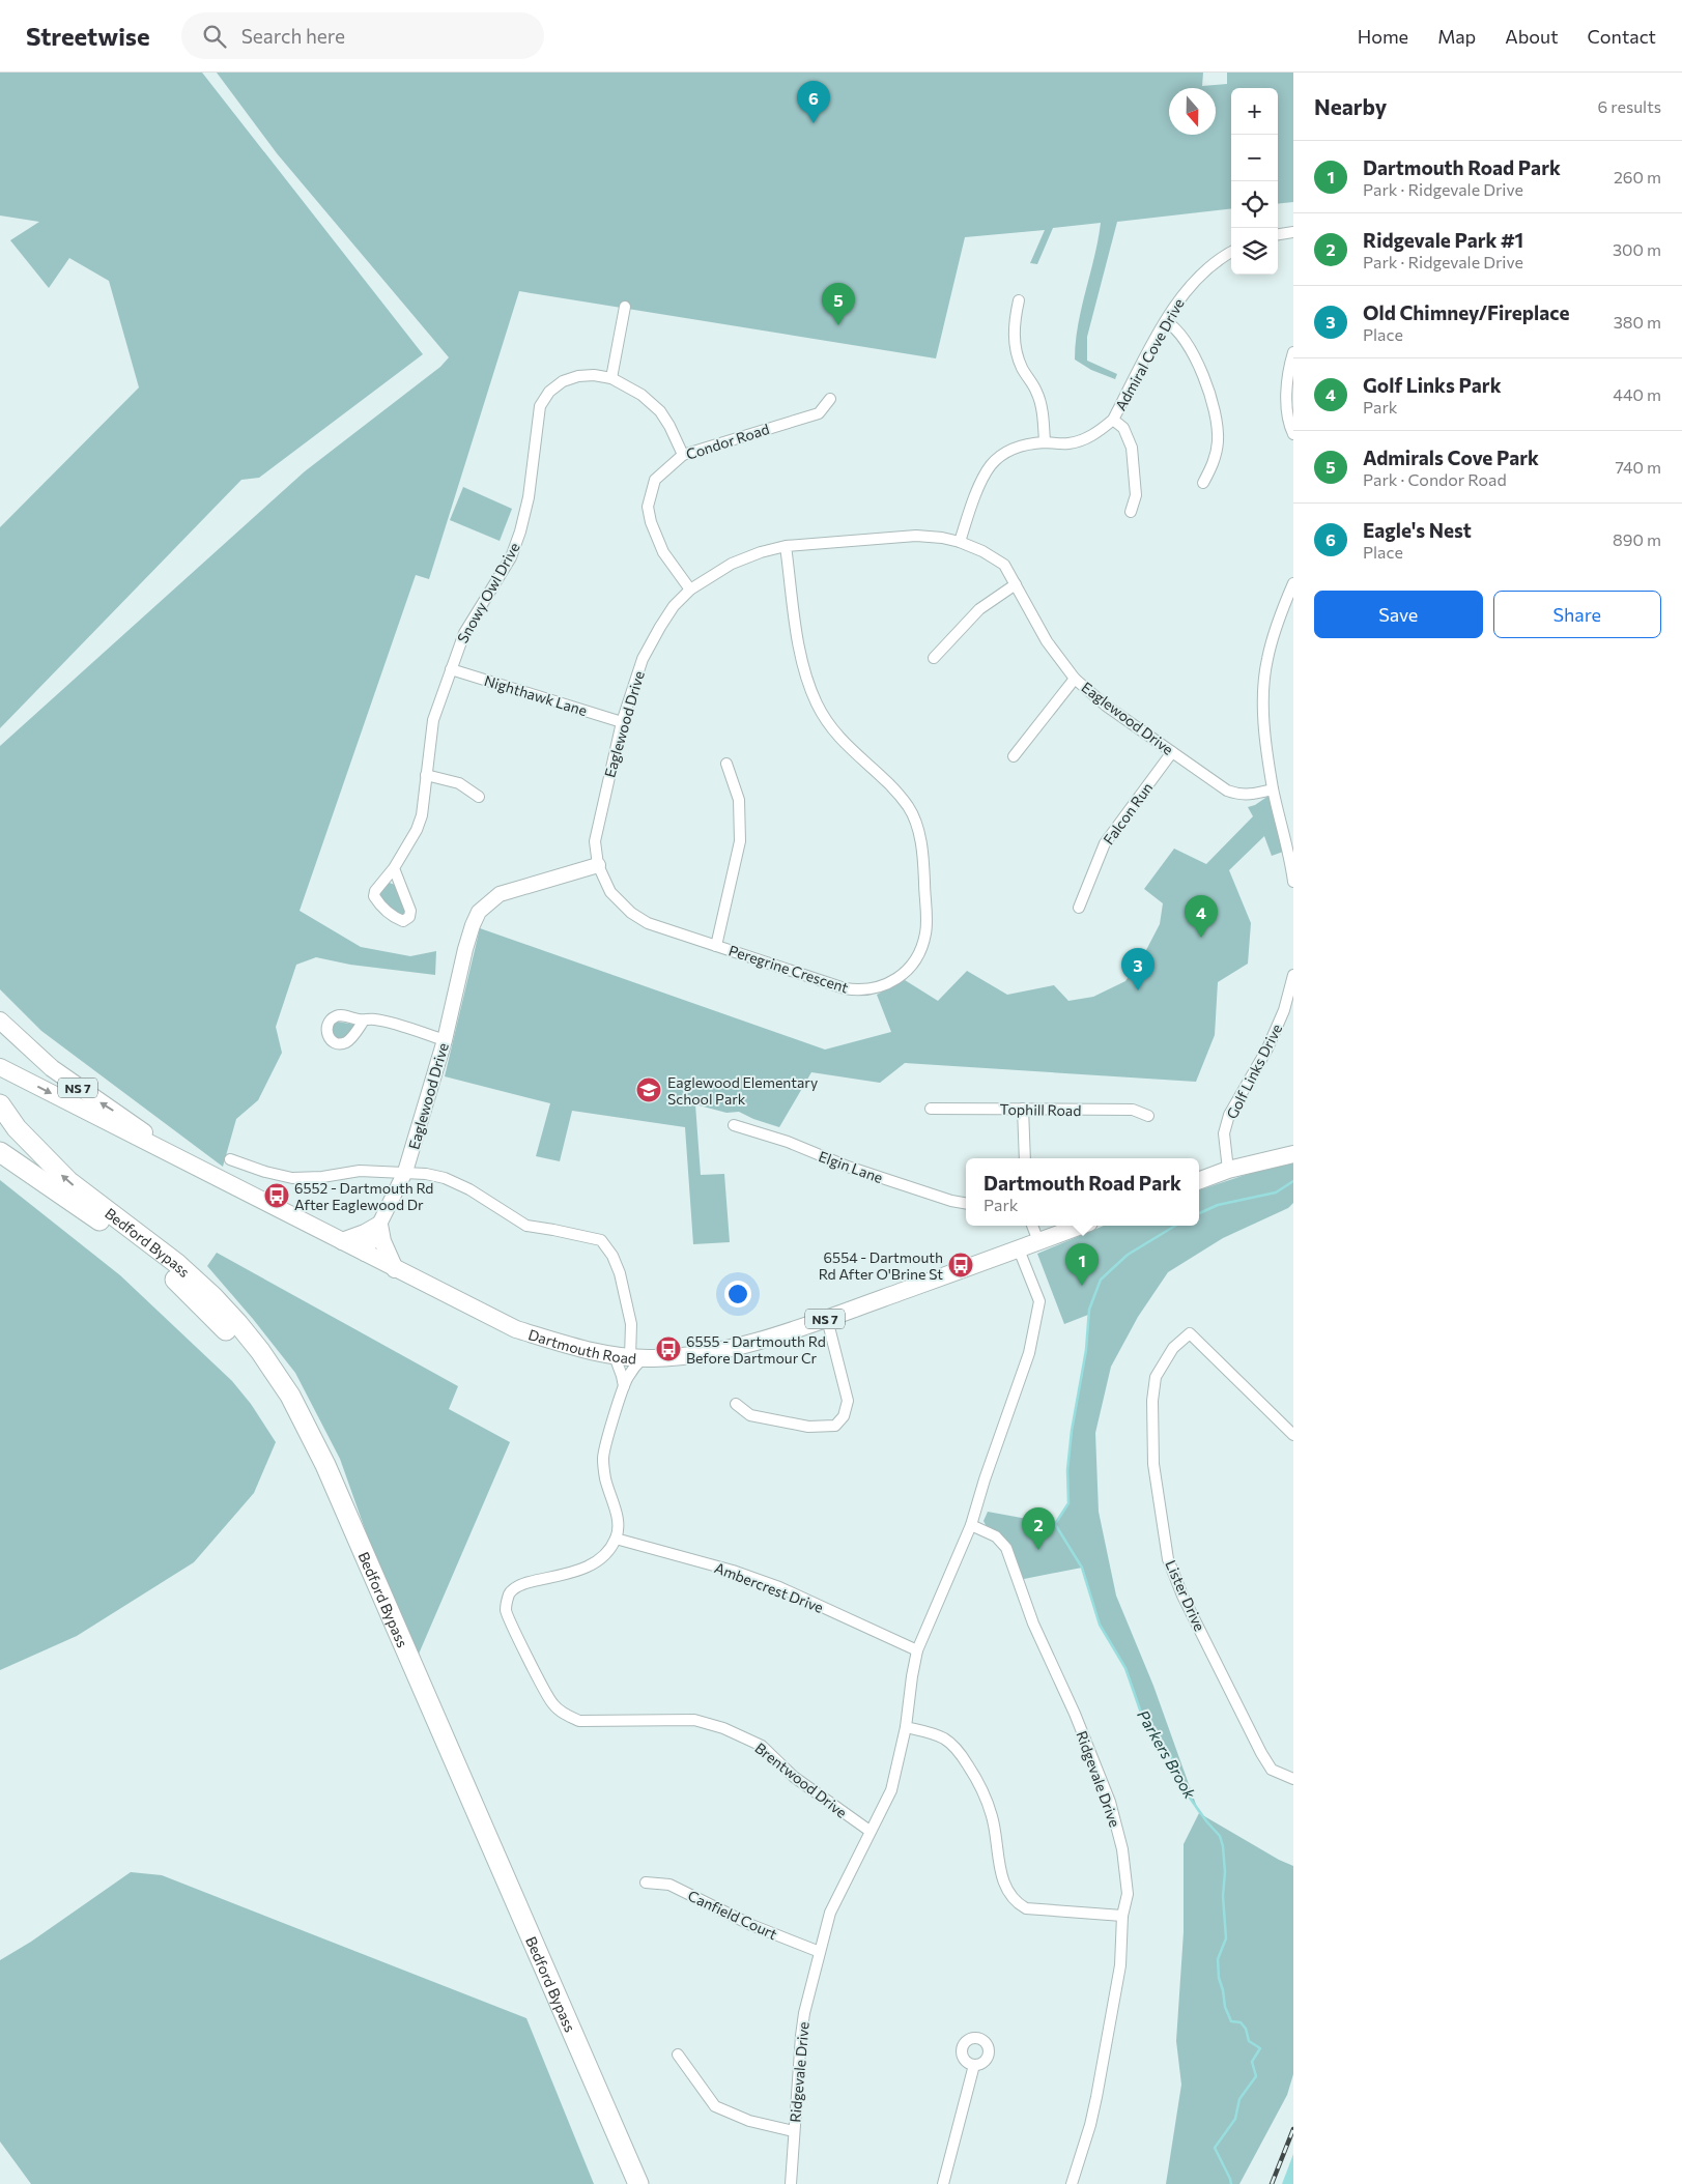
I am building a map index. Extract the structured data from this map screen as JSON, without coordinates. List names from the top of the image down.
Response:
{
  "streets": {
    "highway": ["Bedford Bypass"],
    "main road": ["NS 7", "Dartmouth Road"],
    "street": [
      "Admiral Cove Drive",
      "Condor Road",
      "Snowy Owl Drive",
      "Nighthawk Lane",
      "Eaglewood Drive",
      "Falcon Run",
      "Peregrine Crescent",
      "Golf Links Drive",
      "Tophill Road",
      "Elgin Lane",
      "Ambercrest Drive",
      "Lister Drive",
      "Ridgevale Drive",
      "Brentwood Drive",
      "Canfield Court"
    ]
  },
  "crossings": [
    ["Admiral Cove Drive", "Eaglewood Drive"],
    ["Condor Road", "Snowy Owl Drive"],
    ["Condor Road", "Eaglewood Drive"],
    ["Snowy Owl Drive", "Nighthawk Lane"],
    ["Nighthawk Lane", "Eaglewood Drive"],
    ["Eaglewood Drive", "Falcon Run"],
    ["Eaglewood Drive", "Peregrine Crescent"],
    ["Eaglewood Drive", "Dartmouth Road"],
    ["Dartmouth Road", "Ridgevale Drive"],
    ["Ambercrest Drive", "Ridgevale Drive"],
    ["Ambercrest Drive", "Brentwood Drive"],
    ["Ridgevale Drive", "Brentwood Drive"],
    ["Ridgevale Drive", "Canfield Court"]
  ],
  "water": ["Parkers Brook"],
  "places": {
    "school or university": ["Eaglewood Elementary School Park"],
    "bus stop": ["6552 - Dartmouth Rd After Eaglewood Dr", "6554 - Dartmouth Rd After O'Brine St", "6555 - Dartmouth Rd Before Dartmour Cr"]
  },
  "north": "bottom",
  "page": {
    "header": "Streetwise",
    "search": "Search here",
    "nav": [
      "Home",
      "Map",
      "About",
      "Contact"
    ],
    "heading": ["Nearby", "6 results"],
    "pins": [
      "6",
      "5",
      "4",
      "3",
      "1",
      "2"
    ],
    "map_buttons": ["+", "−"],
    "list": [
      {
        "mark": "1",
        "name": "Dartmouth Road Park",
        "note": "Park · Ridgevale Drive",
        "value": "260 m"
      },
      {
        "mark": "2",
        "name": "Ridgevale Park #1",
        "note": "Park · Ridgevale Drive",
        "value": "300 m"
      },
      {
        "mark": "3",
        "name": "Old Chimney/Fireplace",
        "note": "Place",
        "value": "380 m"
      },
      {
        "mark": "4",
        "name": "Golf Links Park",
        "note": "Park",
        "value": "440 m"
      },
      {
        "mark": "5",
        "name": "Admirals Cove Park",
        "note": "Park · Condor Road",
        "value": "740 m"
      },
      {
        "mark": "6",
        "name": "Eagle's Nest",
        "note": "Place",
        "value": "890 m"
      }
    ],
    "buttons": ["Save", "Share"],
    "popup": ["Dartmouth Road Park", "Park"]
  }
}
